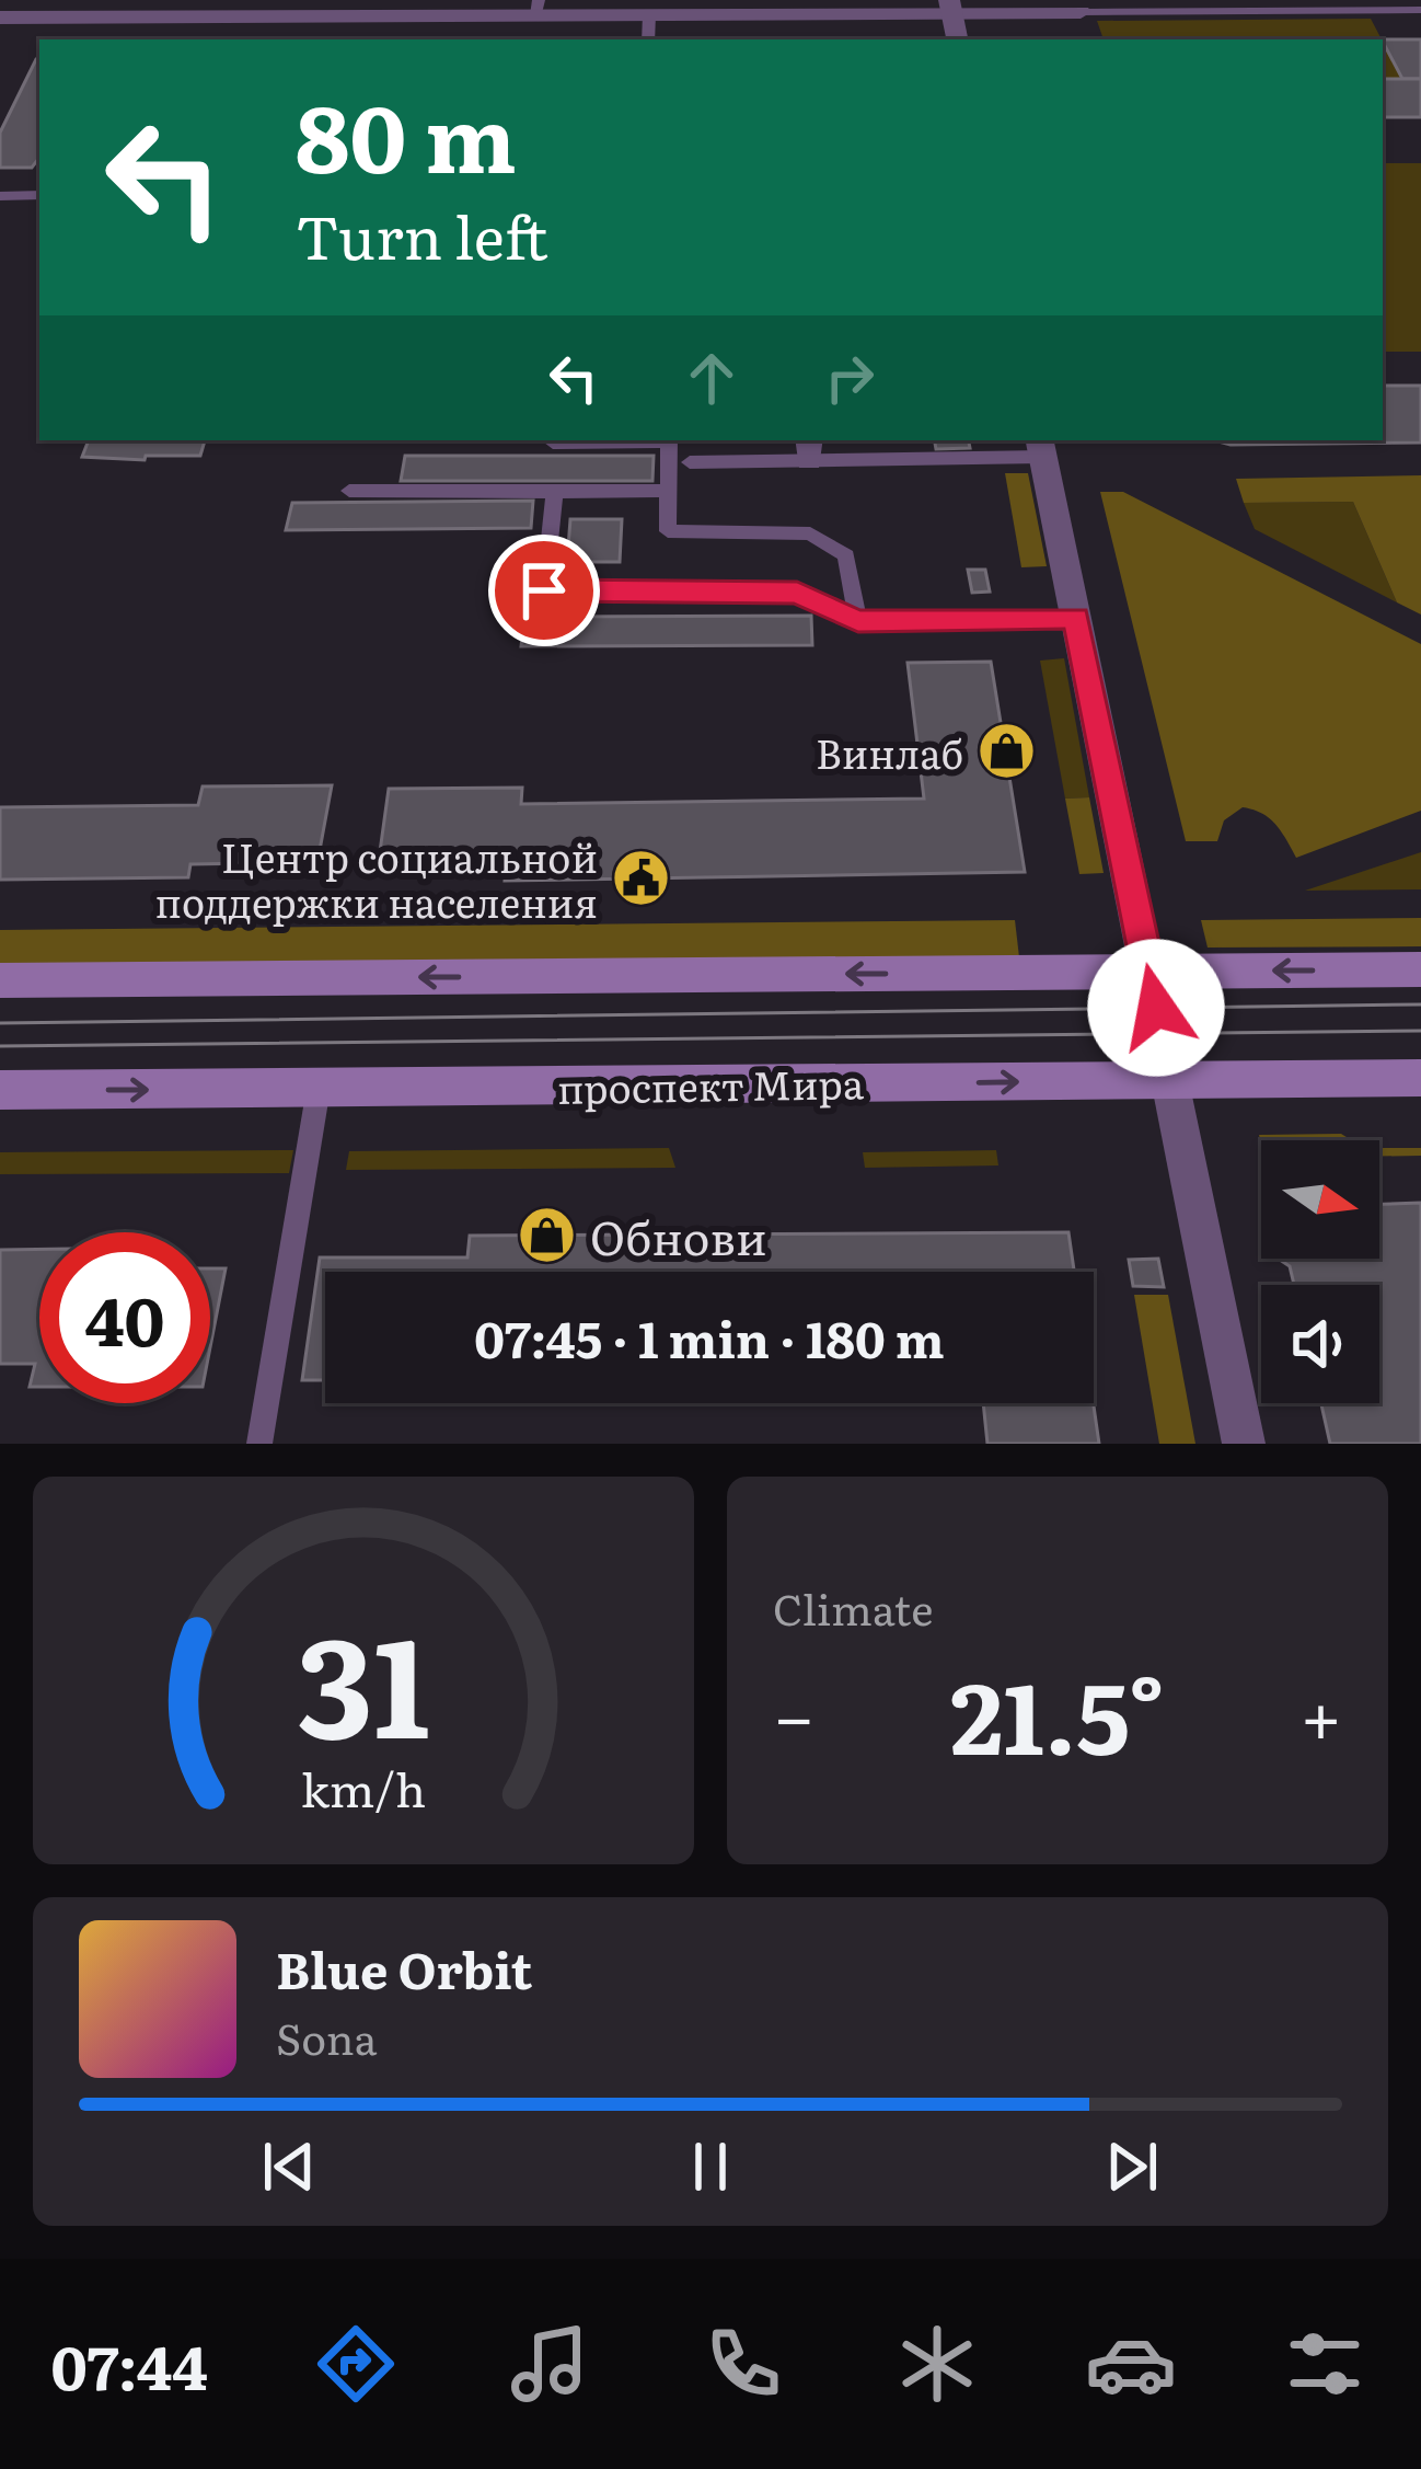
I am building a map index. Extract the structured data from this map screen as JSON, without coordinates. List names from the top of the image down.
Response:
{
  "streets": {
    "main road": ["проспект Мира"]
  },
  "places": {
    "shop": ["Винлаб", "Обнови"],
    "public building": ["Центр социальной поддержки населения"]
  },
  "north": "right",
  "page": {
    "turn": ["80 m", "Turn left"],
    "limit": "40",
    "trip": "07:45 · 1 min · 180 m",
    "tile": "Climate",
    "heat": ["−", "21.5°", "+"],
    "song": ["Blue Orbit", "Sona"],
    "tabs": "07:44",
    "gauge": ["31", "km/h"]
  }
}
